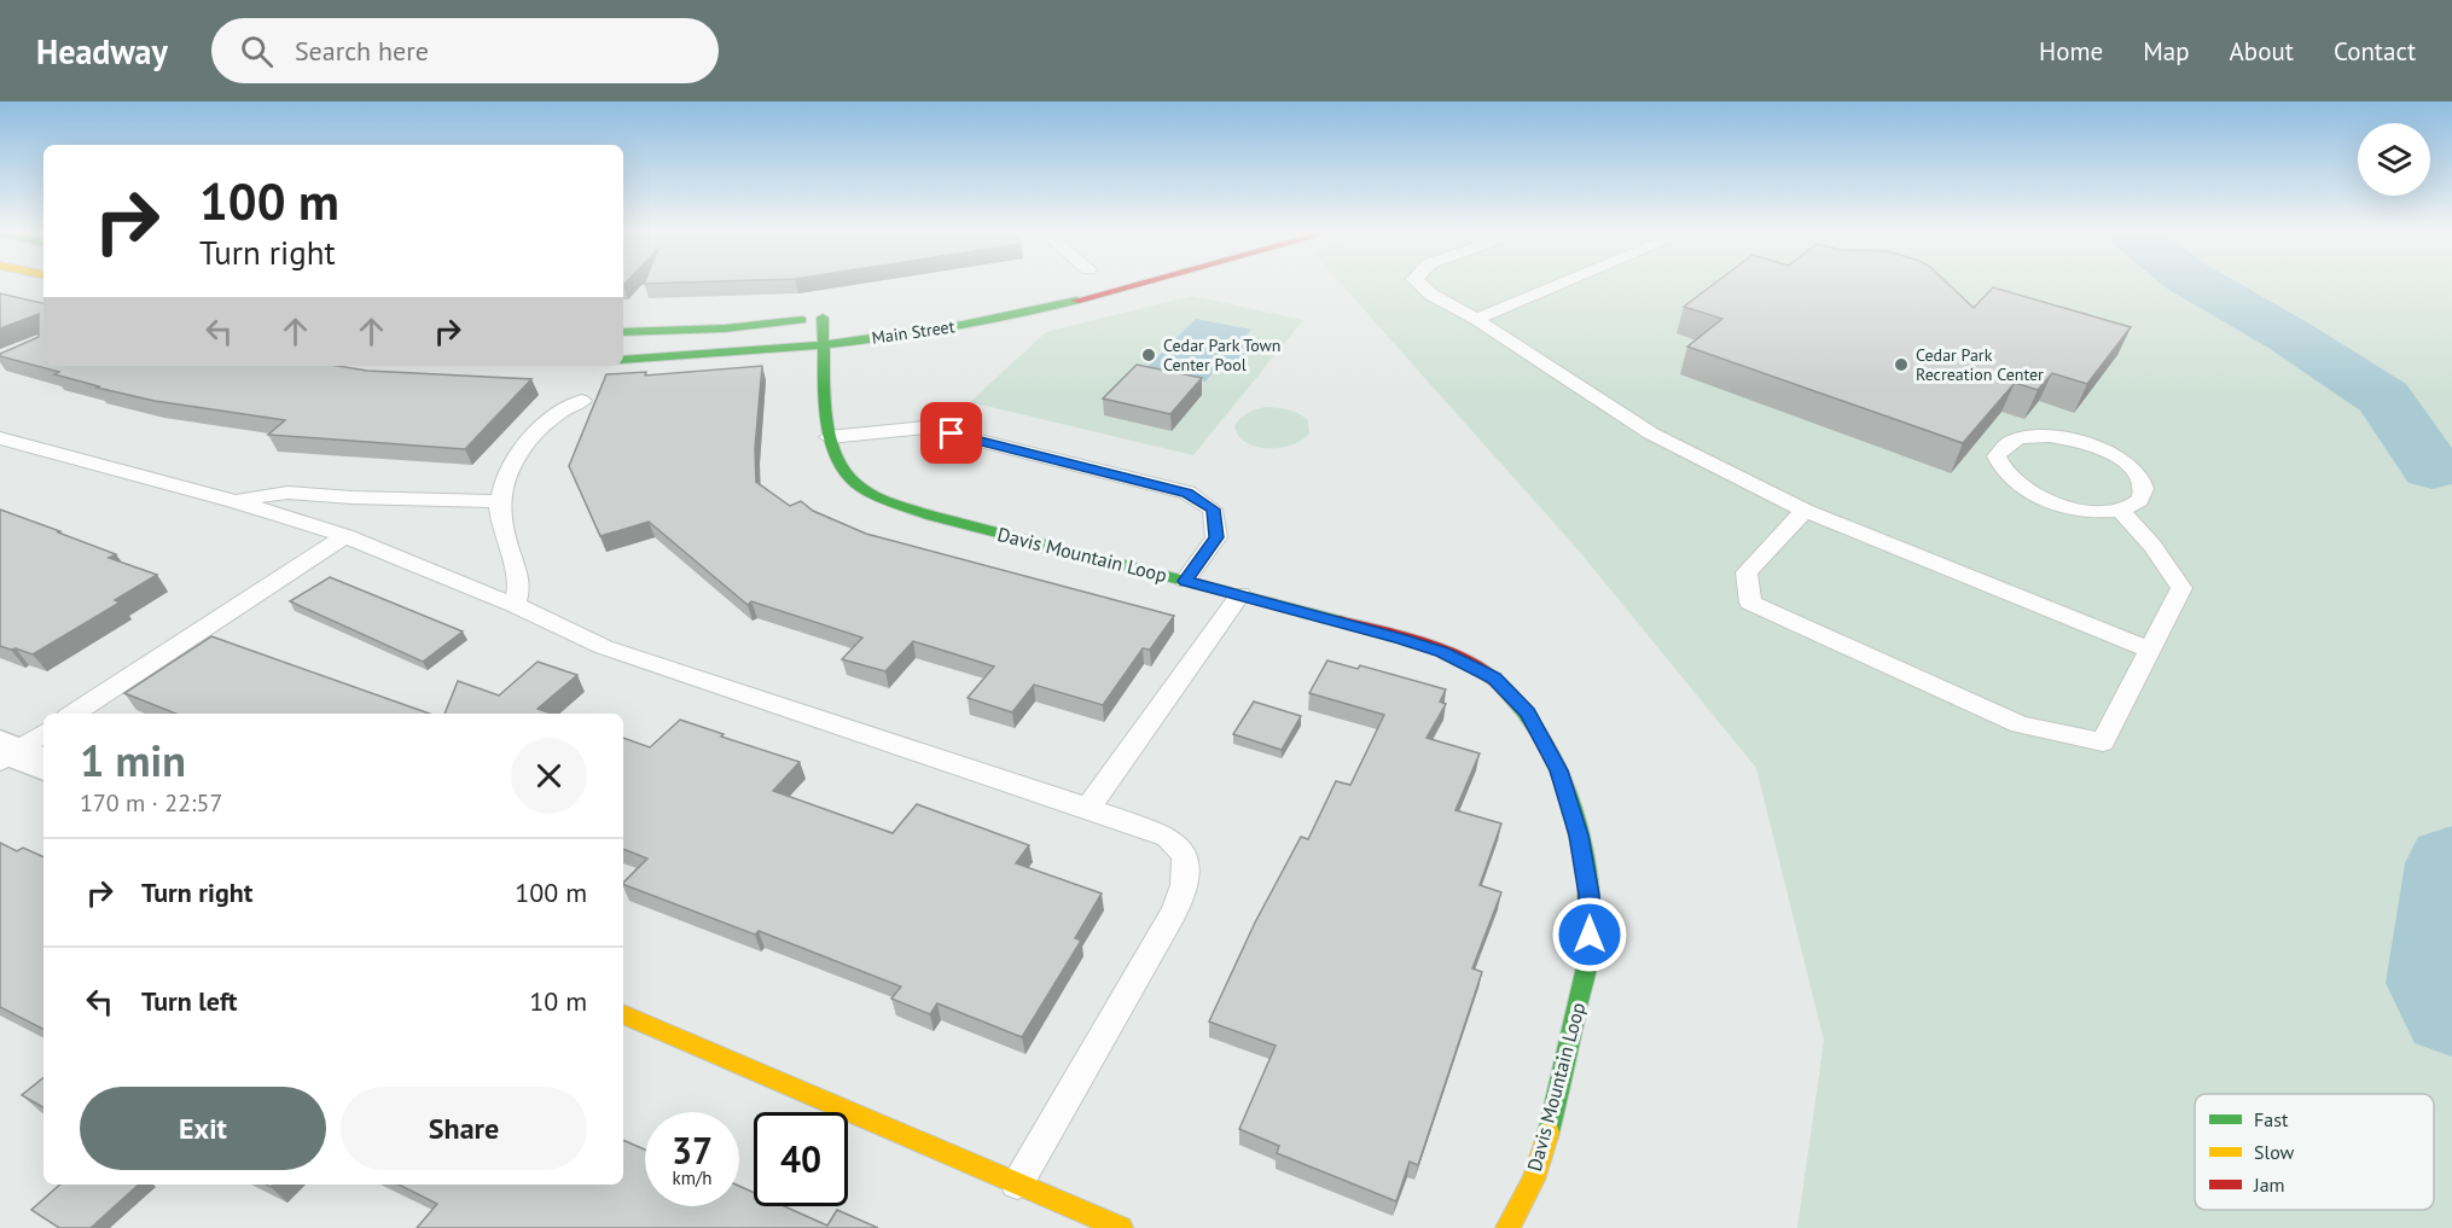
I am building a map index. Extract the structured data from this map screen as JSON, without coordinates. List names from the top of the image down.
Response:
{
  "streets": {
    "street": ["Main Street", "Davis Mountain Loop"]
  },
  "crossings": [
    ["Main Street", "Davis Mountain Loop"]
  ],
  "places": ["Cedar Park Town Center Pool", "Cedar Park Recreation Center"],
  "legend": ["Fast", "Slow", "Jam"],
  "page": {
    "header": "Headway",
    "search": "Search here",
    "nav": [
      "Home",
      "Map",
      "About",
      "Contact"
    ],
    "turn": ["100 m", "Turn right"],
    "heading": ["1 min", "170 m · 22:57"],
    "list": [
      {
        "name": "Turn right",
        "value": "100 m"
      },
      {
        "name": "Turn left",
        "value": "10 m"
      }
    ],
    "buttons": ["Exit", "Share"],
    "speed": "37 km/h",
    "limit": "40"
  }
}
